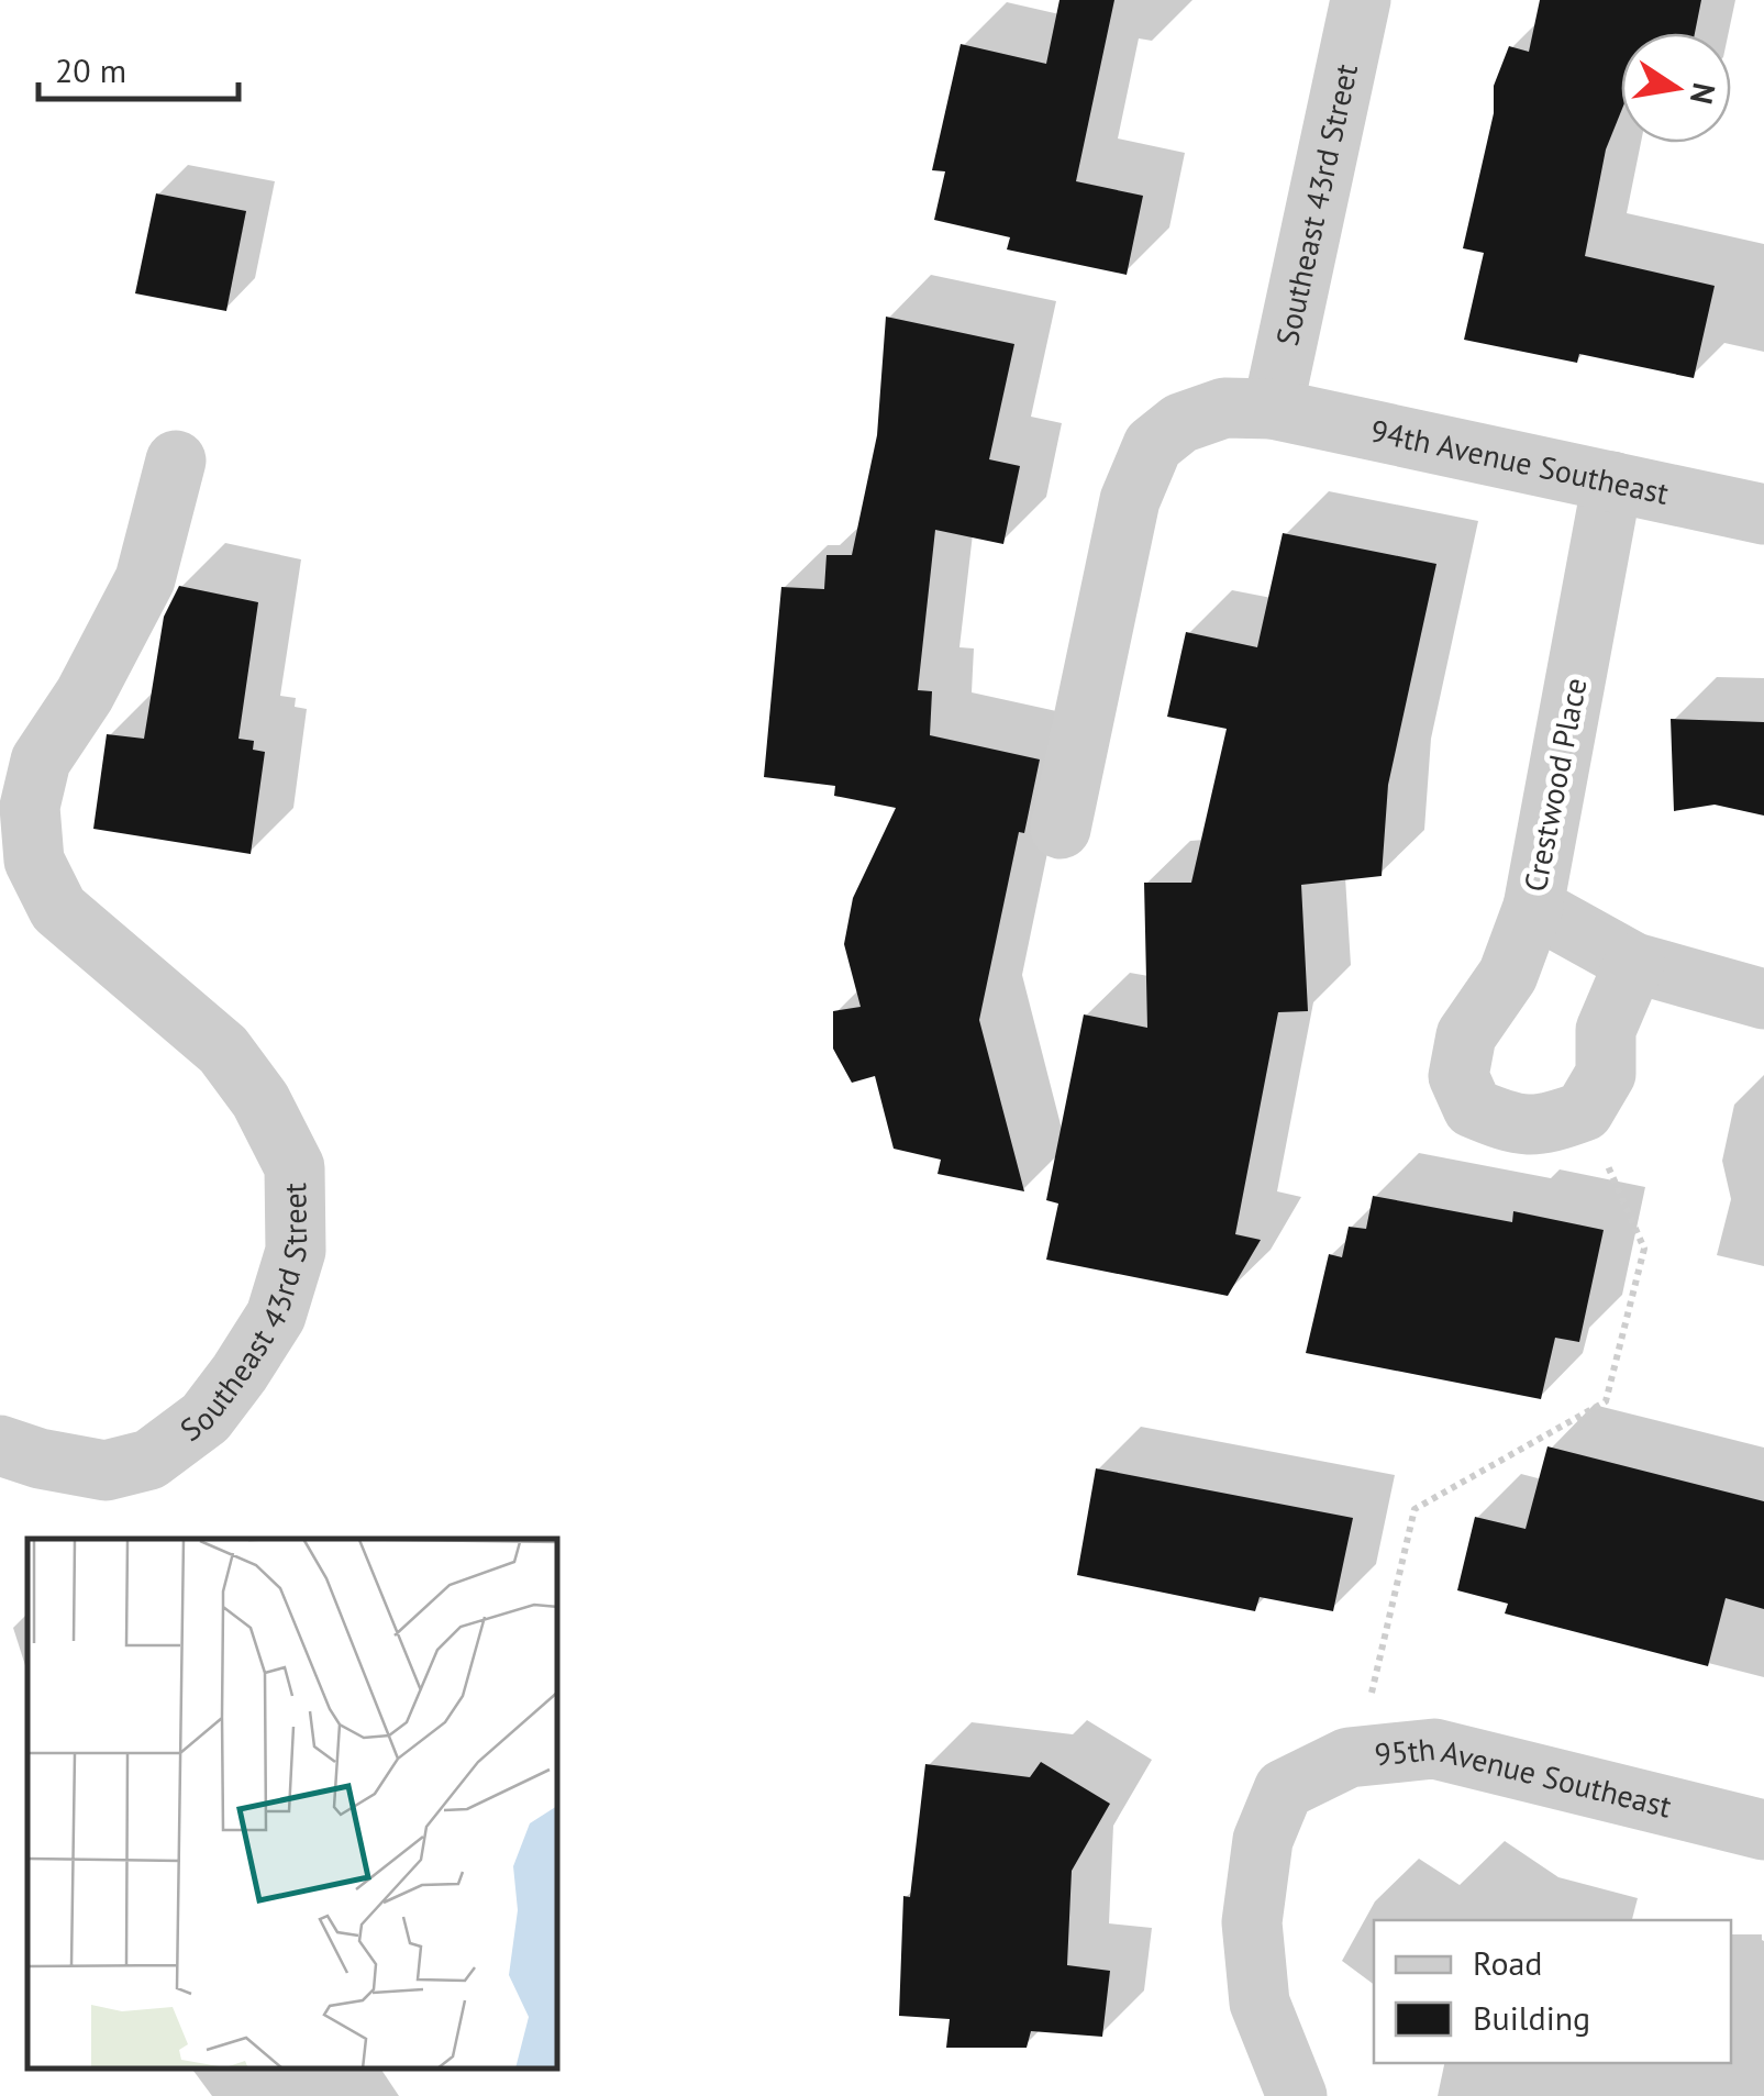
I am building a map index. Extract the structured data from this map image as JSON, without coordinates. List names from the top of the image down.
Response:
{
  "streets": {
    "street": [
      "Southeast 43rd Street",
      "94th Avenue Southeast",
      "Crestwood Place",
      "95th Avenue Southeast"
    ]
  },
  "crossings": [
    ["Southeast 43rd Street", "94th Avenue Southeast"],
    ["94th Avenue Southeast", "Crestwood Place"]
  ],
  "legend": ["Road", "Building"],
  "scale_bar": "20 m",
  "north": "right"
}
